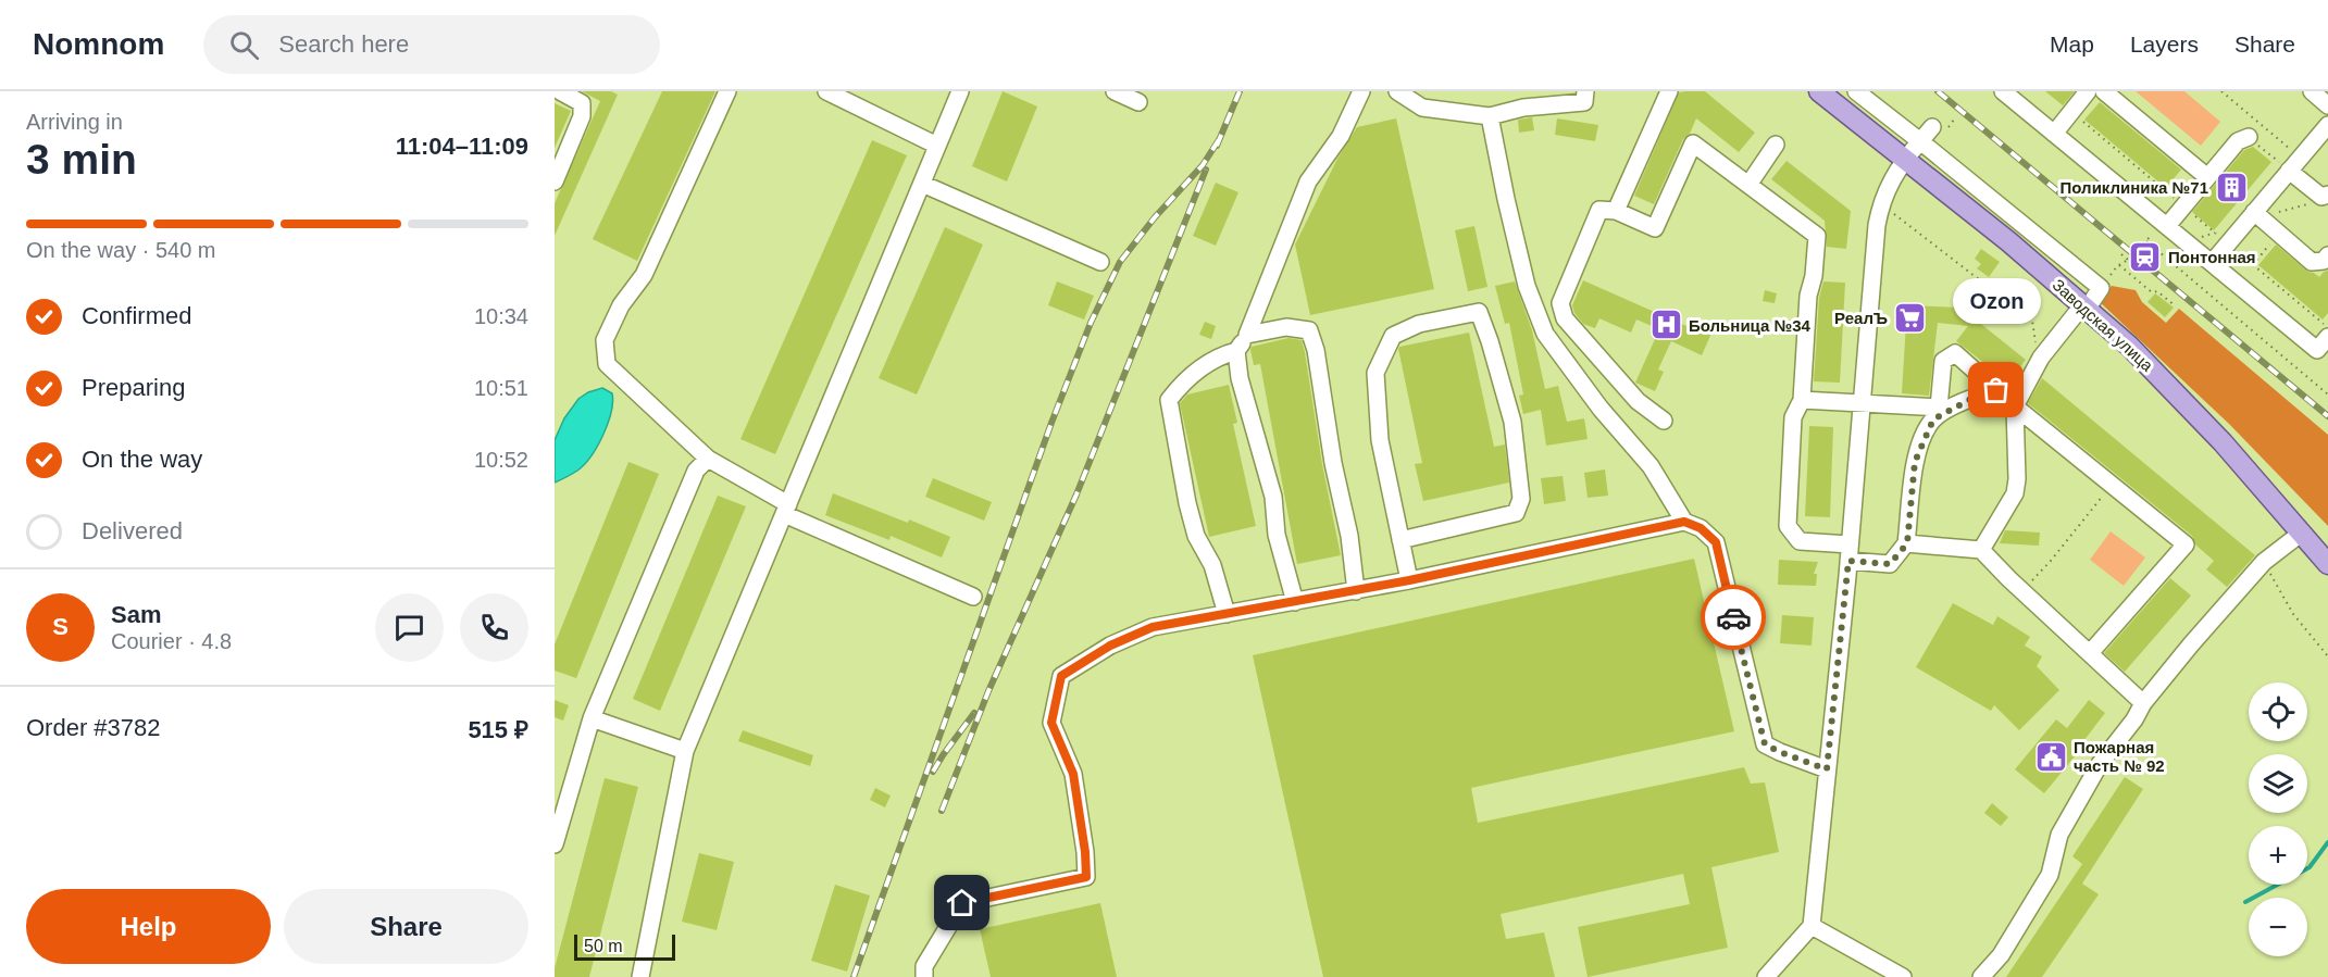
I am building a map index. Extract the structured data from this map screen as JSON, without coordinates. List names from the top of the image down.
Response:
{
  "streets": {
    "main road": ["Заводская улица"]
  },
  "places": {
    "building": ["Поликлиника №71"],
    "station": ["Понтонная"],
    "supermarket": ["РеалЪ"],
    "hospital": ["Больница №34"],
    "other": ["Ozon"],
    "public building": ["Пожарная часть № 92"]
  },
  "scale_bar": "50 m",
  "page": {
    "header": "Nomnom",
    "search": "Search here",
    "nav": ["Map", "Layers", "Share"],
    "heading": ["3 min", "Arriving in", "11:04–11:09"],
    "panel": [
      "Sam",
      "Courier · 4.8",
      "Order #3782",
      "515 ₽"
    ],
    "bar": "On the way · 540 m",
    "bubble": "Ozon",
    "list": [
      ["Confirmed", "10:34"],
      ["Preparing", "10:51"],
      ["On the way", "10:52"],
      "Delivered"
    ],
    "round": "S",
    "map_buttons": ["+", "−"],
    "buttons": ["Help", "Share"],
    "scale": "50 m"
  }
}
